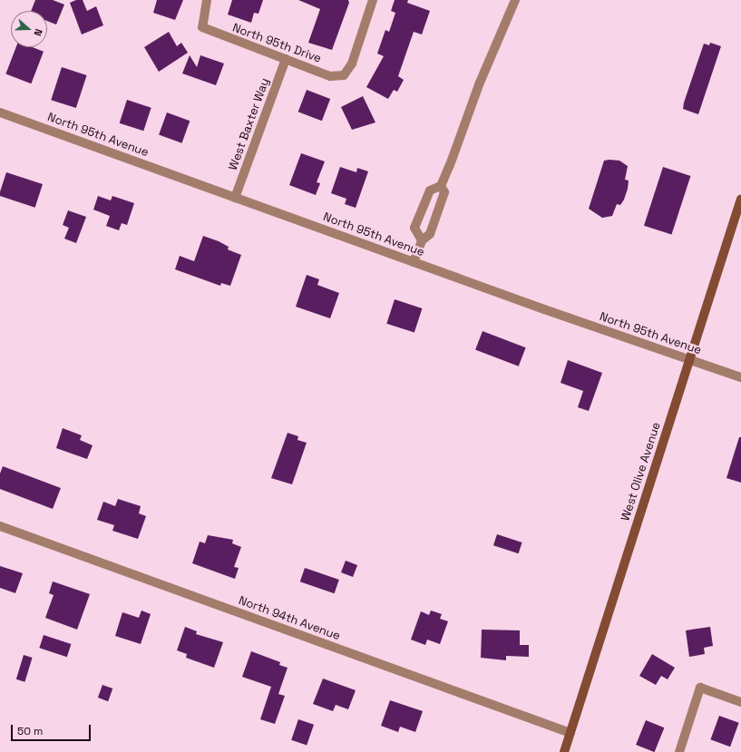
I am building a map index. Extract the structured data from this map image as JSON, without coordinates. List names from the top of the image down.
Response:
{
  "streets": {
    "main road": ["West Olive Avenue"],
    "street": [
      "North 95th Drive",
      "West Baxter Way",
      "North 95th Avenue",
      "North 94th Avenue"
    ]
  },
  "crossings": [
    ["North 95th Drive", "West Baxter Way"],
    ["West Baxter Way", "North 95th Avenue"],
    ["North 95th Avenue", "West Olive Avenue"],
    ["West Olive Avenue", "North 94th Avenue"]
  ],
  "scale_bar": "50 m",
  "north": "right"
}
